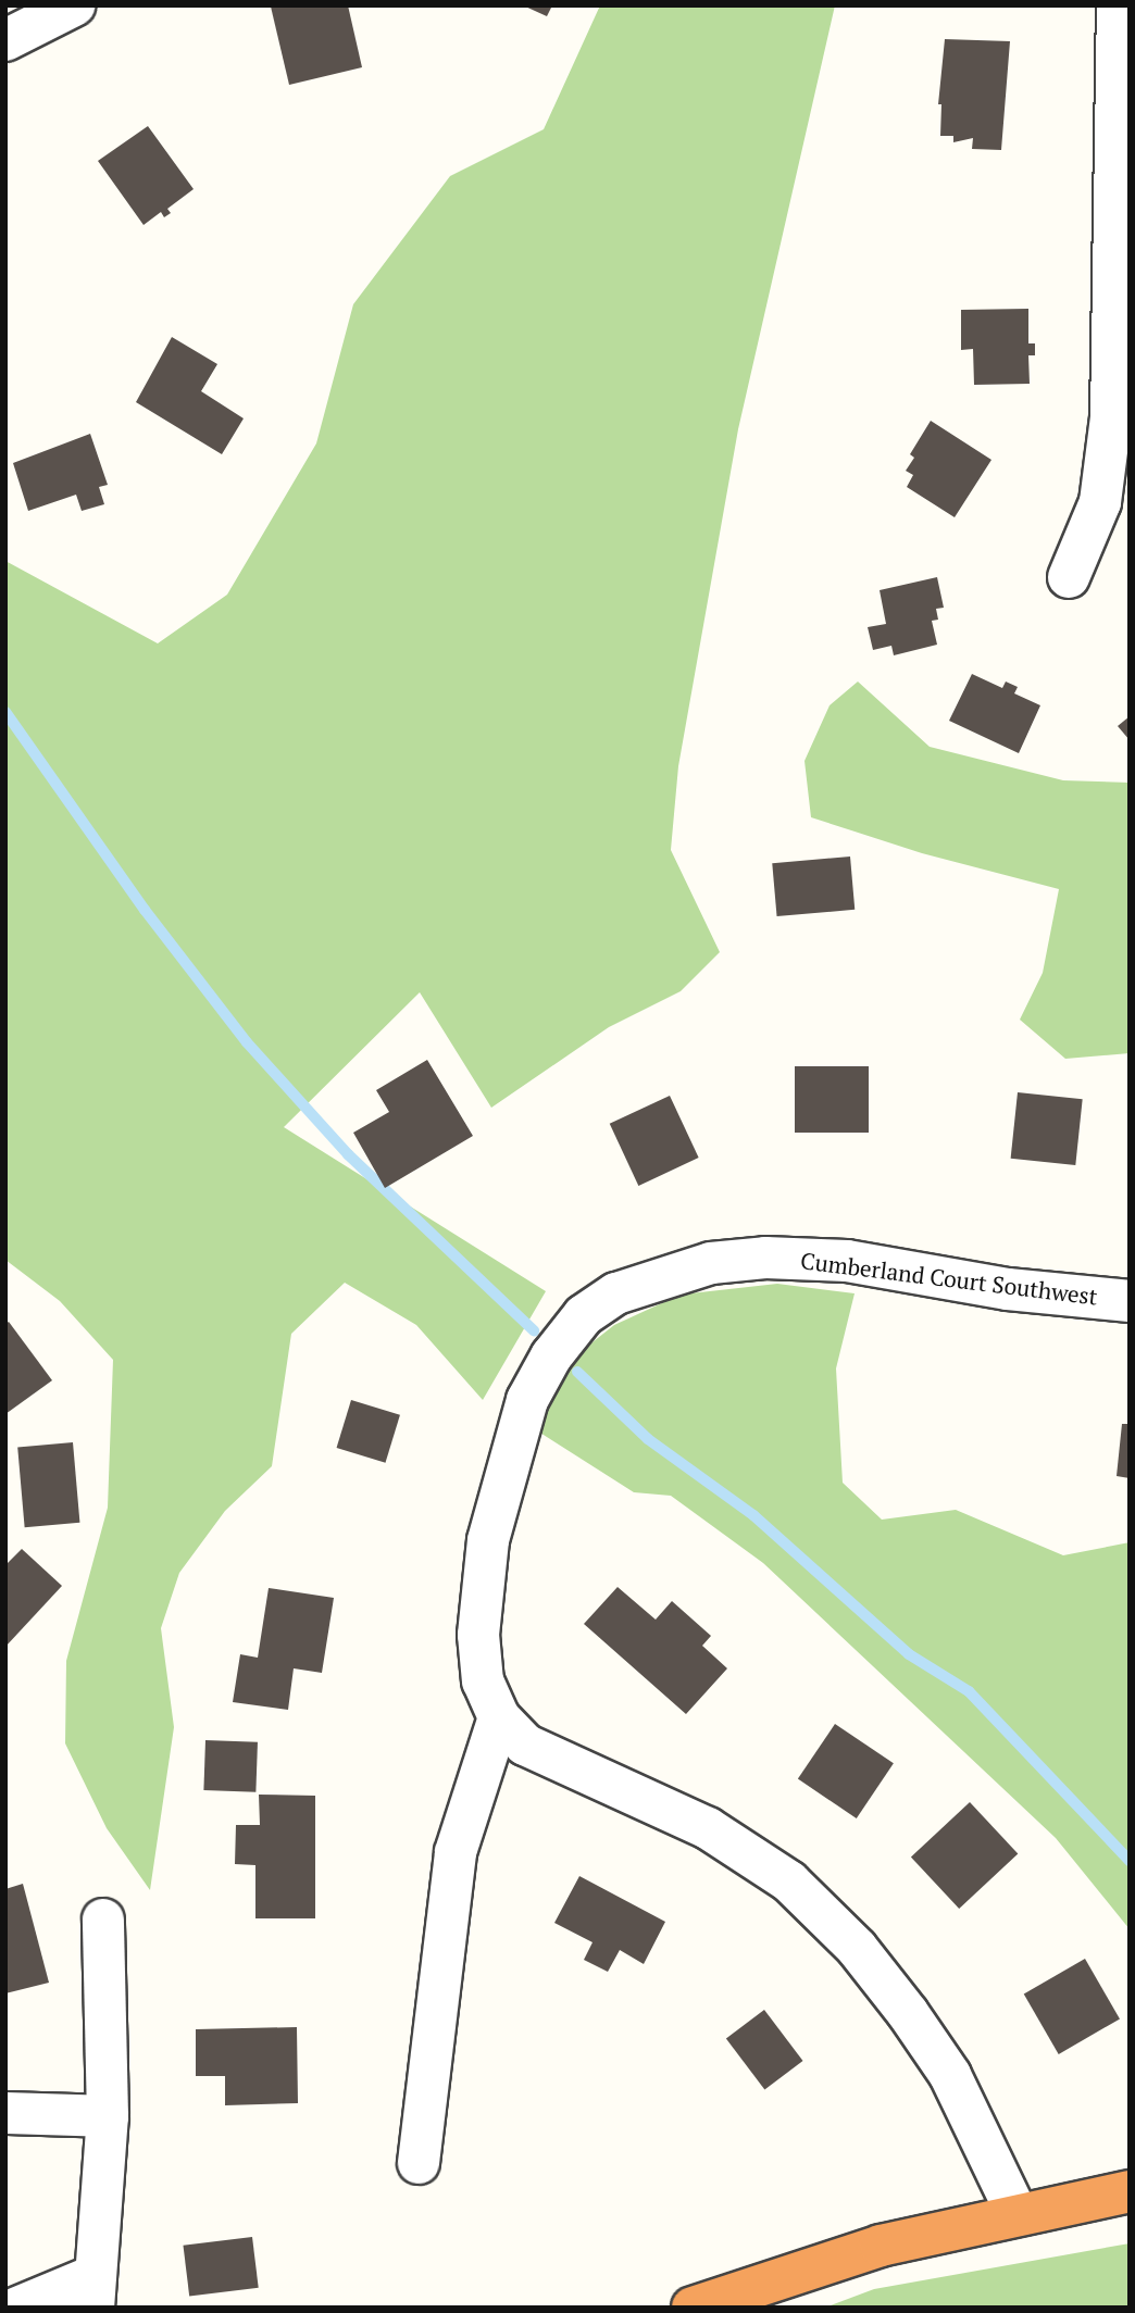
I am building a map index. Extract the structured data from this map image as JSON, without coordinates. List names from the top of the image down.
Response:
{
  "streets": {
    "street": ["Cumberland Court Southwest"]
  }
}
